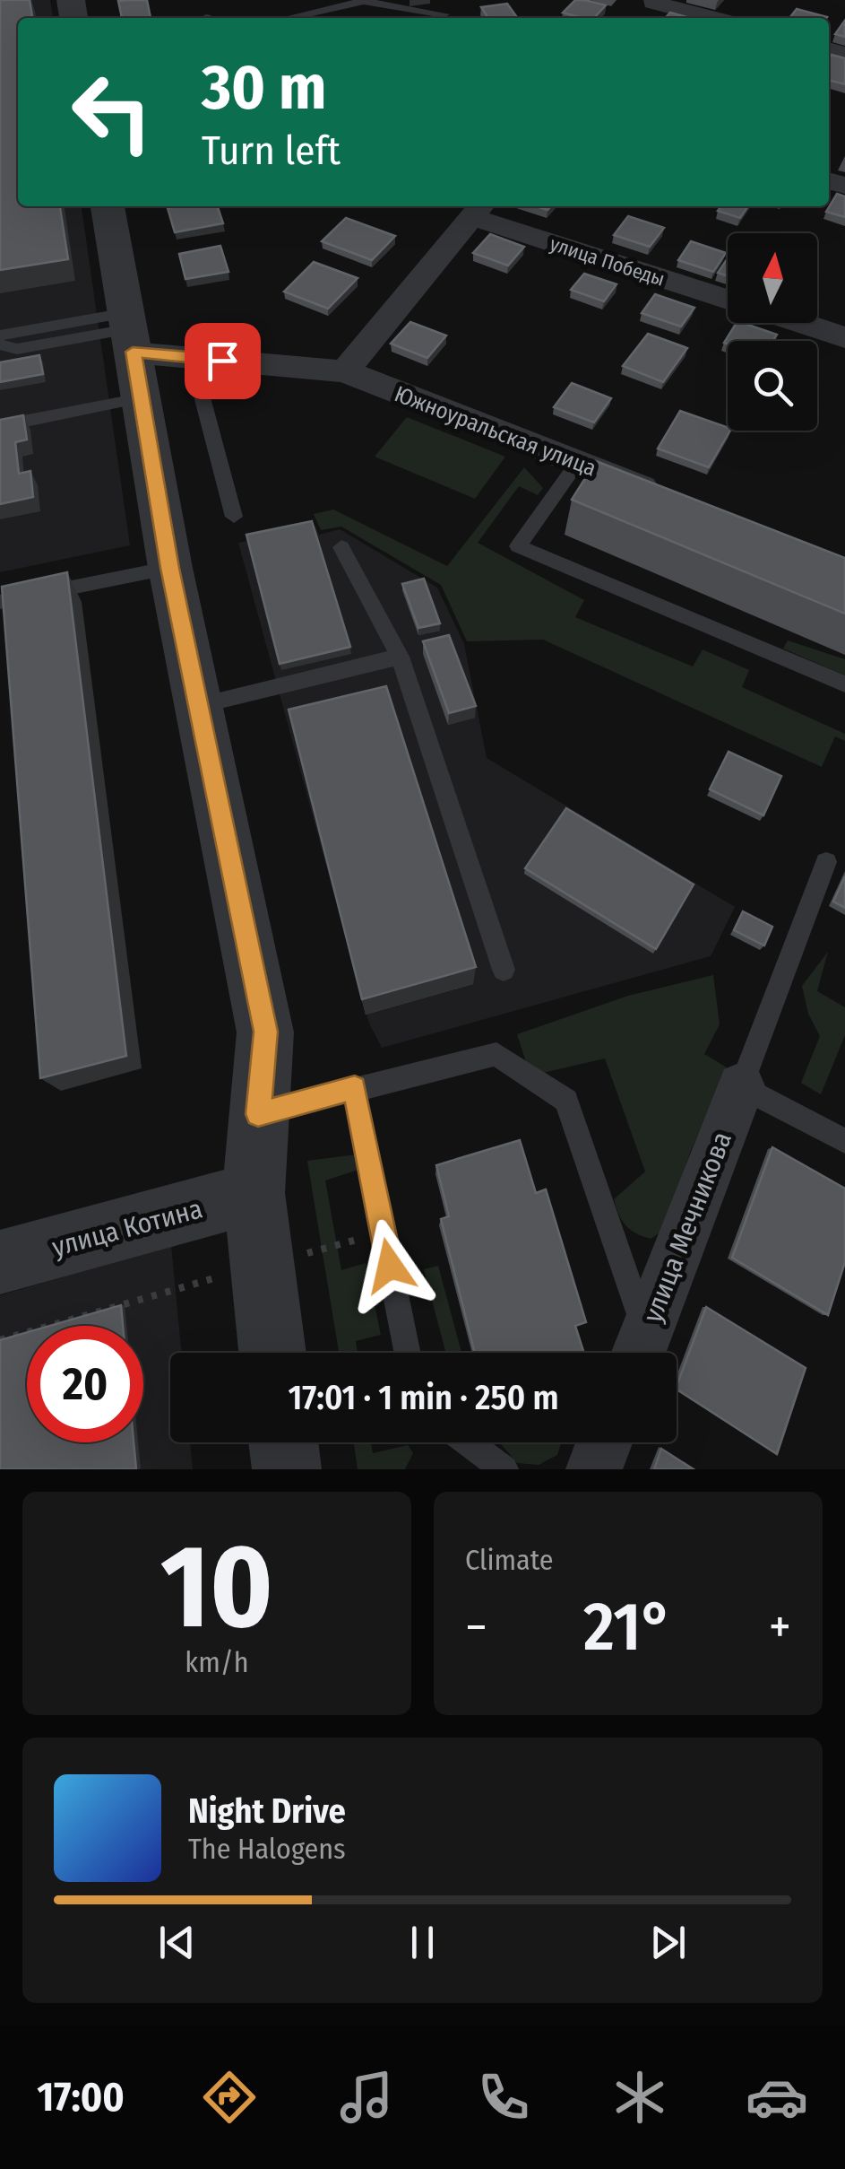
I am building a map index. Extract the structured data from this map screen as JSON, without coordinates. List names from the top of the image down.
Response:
{
  "streets": {
    "street": [
      "улица Победы",
      "Южноуральская улица",
      "улица Мечникова",
      "улица Котина"
    ]
  },
  "north": "top",
  "page": {
    "turn": ["30 m", "Turn left"],
    "limit": "20",
    "trip": "17:01 · 1 min · 250 m",
    "tile": [
      ["10", "km/h"],
      "Climate"
    ],
    "heat": ["−", "21°", "+"],
    "song": ["Night Drive", "The Halogens"],
    "tabs": "17:00"
  }
}
